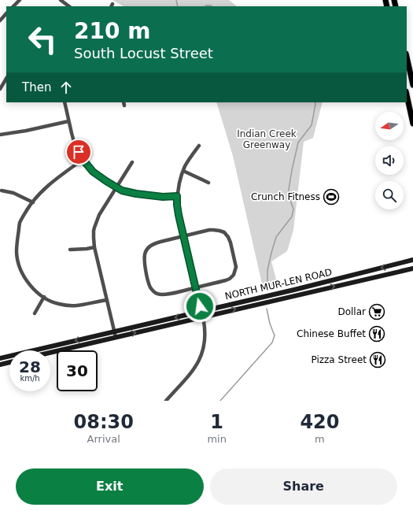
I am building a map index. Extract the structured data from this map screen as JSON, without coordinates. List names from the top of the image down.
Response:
{
  "streets": {
    "main road": ["NORTH MUR-LEN ROAD"]
  },
  "parks": ["Indian Creek Greenway"],
  "places": {
    "sports": ["Crunch Fitness"],
    "supermarket": ["Dollar"],
    "restaurant": ["Chinese Buffet", "Pizza Street"]
  },
  "north": "left",
  "page": {
    "turn": ["210 m", "South Locust Street"],
    "then": "Then",
    "speed": "28 km/h",
    "limit": "30",
    "eta": [
      "08:30",
      "Arrival",
      "1",
      "min",
      "420",
      "m"
    ],
    "buttons": ["Exit", "Share"]
  }
}
